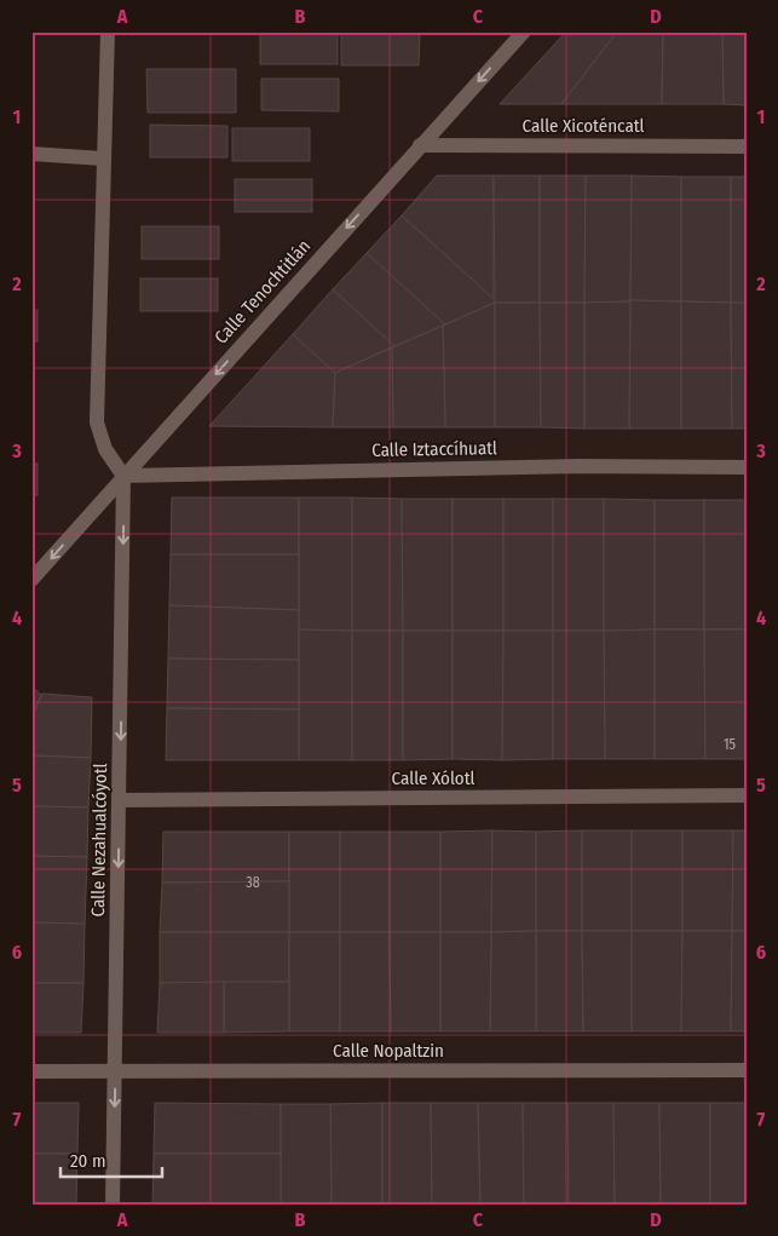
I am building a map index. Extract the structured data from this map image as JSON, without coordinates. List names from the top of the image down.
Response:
{
  "streets": {
    "street": [
      "Calle Xicoténcatl",
      "Calle Tenochtitlán",
      "Calle Iztaccíhuatl",
      "Calle Xólotl",
      "Calle Nezahualcóyotl",
      "Calle Nopaltzin"
    ]
  },
  "crossings": [
    ["Calle Xicoténcatl", "Calle Tenochtitlán"],
    ["Calle Tenochtitlán", "Calle Iztaccíhuatl"],
    ["Calle Tenochtitlán", "Calle Nezahualcóyotl"],
    ["Calle Iztaccíhuatl", "Calle Nezahualcóyotl"],
    ["Calle Xólotl", "Calle Nezahualcóyotl"],
    ["Calle Nezahualcóyotl", "Calle Nopaltzin"]
  ],
  "one_way": ["Calle Tenochtitlán", "Calle Nezahualcóyotl"],
  "house_numbers": ["15", "38"],
  "scale_bar": "20 m",
  "grid": {
    "columns": [
      "A",
      "B",
      "C",
      "D"
    ],
    "rows": [
      "1",
      "2",
      "3",
      "4",
      "5",
      "6",
      "7"
    ]
  }
}
